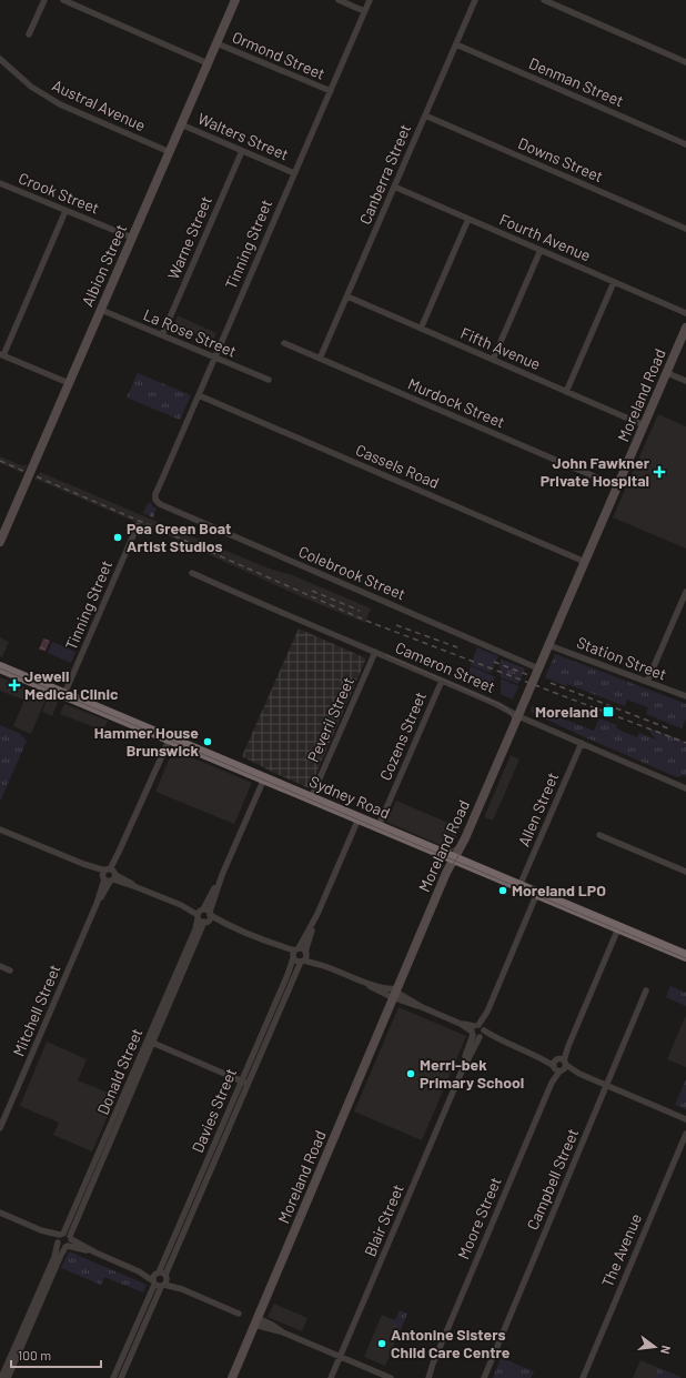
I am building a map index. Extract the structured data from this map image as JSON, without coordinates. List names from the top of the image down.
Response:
{
  "streets": {
    "highway": ["Sydney Road"],
    "main road": ["Albion Street", "Moreland Road"],
    "street": [
      "Ormond Street",
      "Denman Street",
      "Austral Avenue",
      "Walters Street",
      "Downs Street",
      "Canberra Street",
      "Crook Street",
      "Warne Street",
      "Fourth Avenue",
      "Tinning Street",
      "La Rose Street",
      "Fifth Avenue",
      "Murdock Street",
      "Cassels Road",
      "Colebrook Street",
      "Station Street",
      "Cameron Street",
      "Peveril Street",
      "Cozens Street",
      "Allen Street",
      "Mitchell Street",
      "Donald Street",
      "Davies Street",
      "Campbell Street",
      "Moore Street",
      "Blair Street",
      "The Avenue"
    ]
  },
  "crossings": [
    ["Ormond Street", "Tinning Street"],
    ["Ormond Street", "Albion Street"],
    ["Denman Street", "Canberra Street"],
    ["Austral Avenue", "Albion Street"],
    ["Walters Street", "Warne Street"],
    ["Walters Street", "Tinning Street"],
    ["Walters Street", "Albion Street"],
    ["Downs Street", "Canberra Street"],
    ["Canberra Street", "Fourth Avenue"],
    ["Canberra Street", "Fifth Avenue"],
    ["Canberra Street", "Murdock Street"],
    ["Crook Street", "Albion Street"],
    ["Warne Street", "La Rose Street"],
    ["Tinning Street", "La Rose Street"],
    ["Tinning Street", "Cassels Road"],
    ["Tinning Street", "Colebrook Street"],
    ["Tinning Street", "Sydney Road"],
    ["Albion Street", "La Rose Street"],
    ["Fifth Avenue", "Moreland Road"],
    ["Moreland Road", "Murdock Street"],
    ["Moreland Road", "Cassels Road"],
    ["Moreland Road", "Colebrook Street"],
    ["Moreland Road", "Station Street"],
    ["Moreland Road", "Cameron Street"],
    ["Moreland Road", "Sydney Road"],
    ["Cameron Street", "Peveril Street"],
    ["Cameron Street", "Cozens Street"],
    ["Cameron Street", "Allen Street"],
    ["Peveril Street", "Sydney Road"],
    ["Cozens Street", "Sydney Road"],
    ["Sydney Road", "Allen Street"],
    ["Sydney Road", "Mitchell Street"],
    ["Sydney Road", "Donald Street"],
    ["Sydney Road", "Davies Street"],
    ["Sydney Road", "Moore Street"],
    ["Sydney Road", "Blair Street"]
  ],
  "places": {
    "health": ["John Fawkner Private Hospital", "Jewell Medical Clinic"],
    "other": [
      "Pea Green Boat Artist Studios",
      "Hammer House Brunswick",
      "Moreland LPO",
      "Merri-bek Primary School",
      "Antonine Sisters Child Care Centre"
    ],
    "transit": ["Moreland"]
  },
  "scale_bar": "100 m",
  "north": "right"
}
